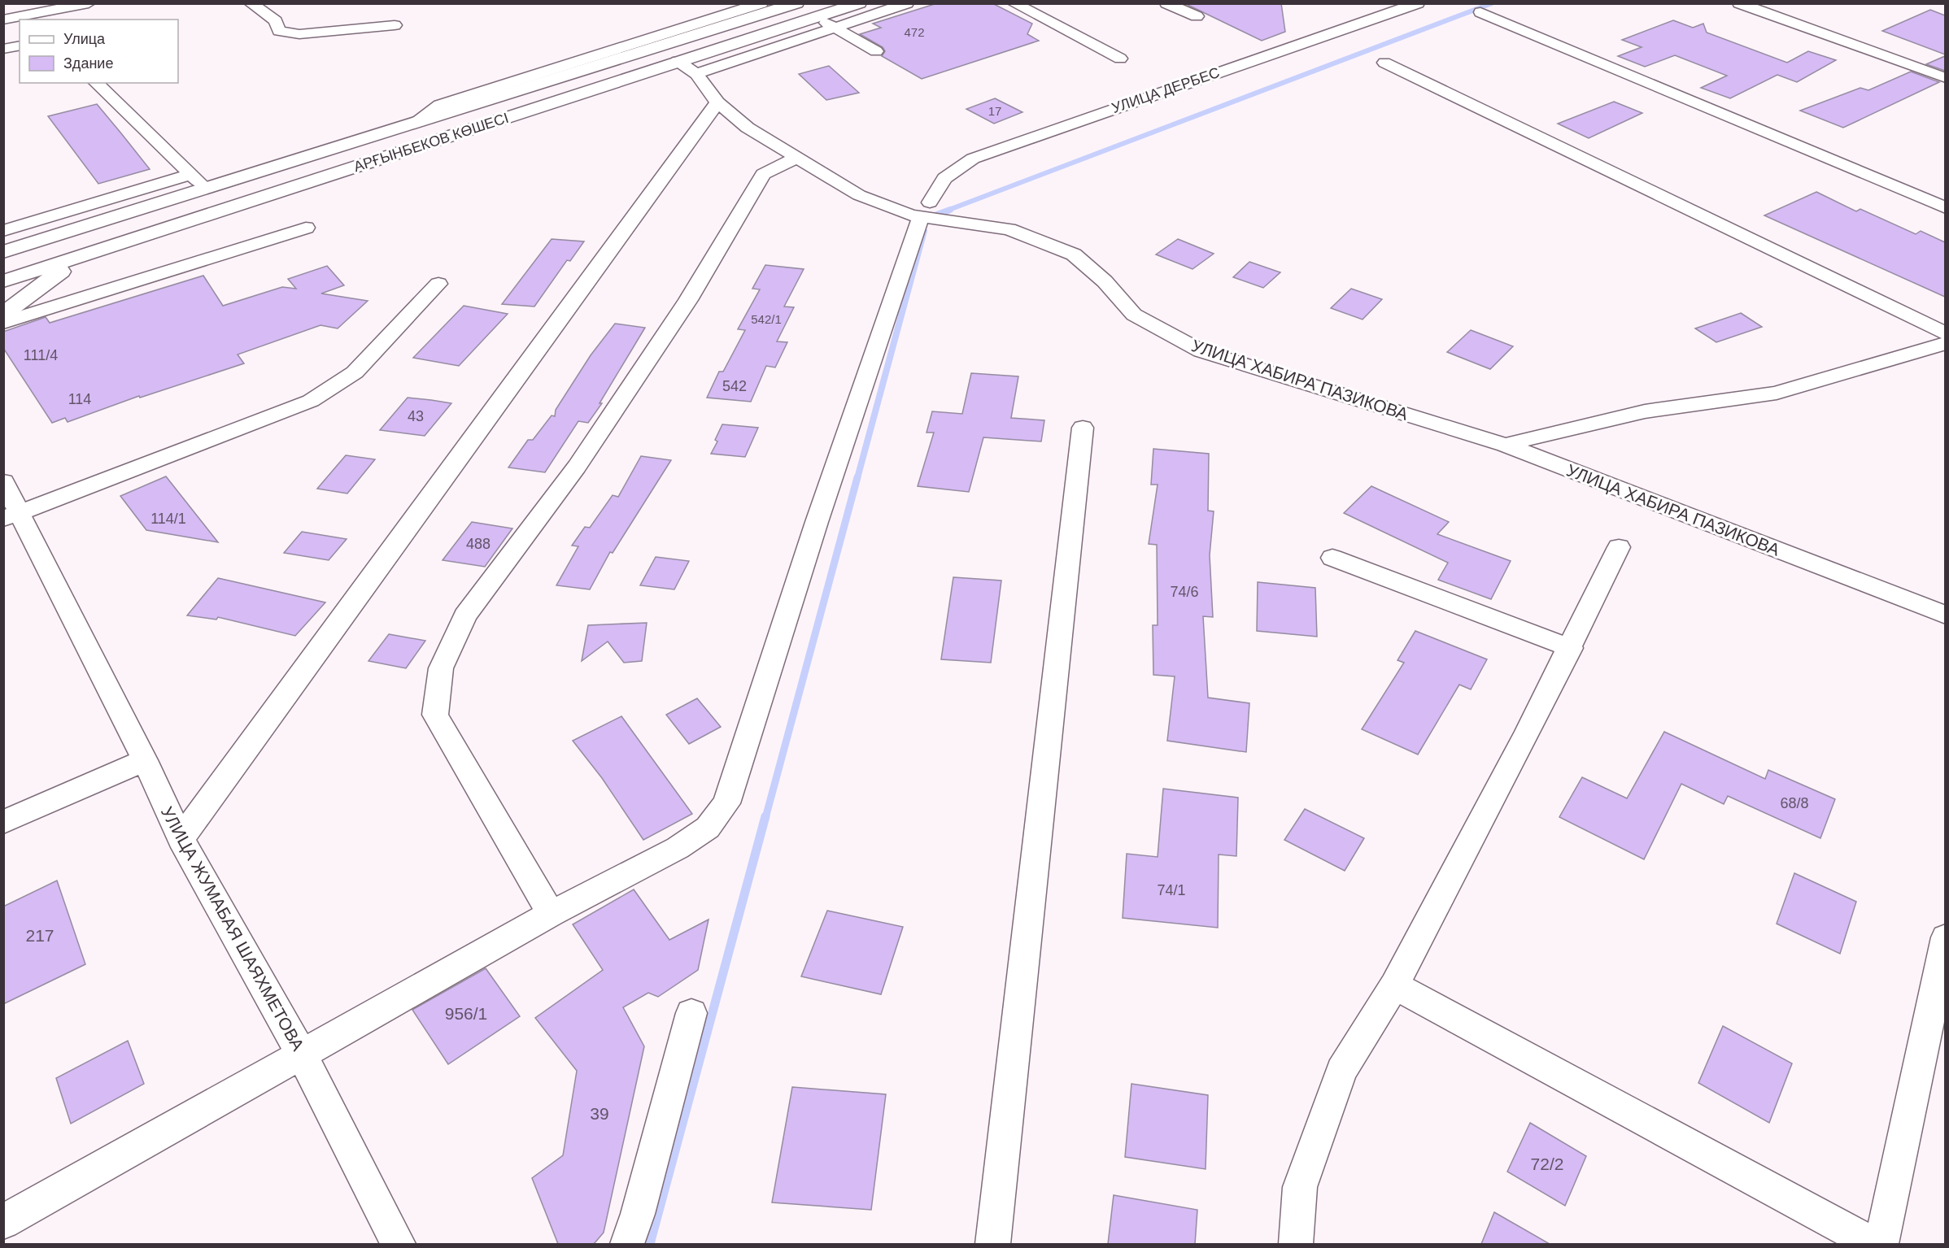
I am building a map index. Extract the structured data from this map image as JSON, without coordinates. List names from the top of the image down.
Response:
{
  "streets": {
    "main road": ["АРҒЫНБЕКОВ КӨШЕСІ"],
    "street": ["УЛИЦА ДЕРБЕС", "УЛИЦА ХАБИРА ПАЗИКОВА", "УЛИЦА ЖУМАБАЯ ШАЯХМЕТОВА"]
  },
  "crossings": [
    ["УЛИЦА ДЕРБЕС", "УЛИЦА ХАБИРА ПАЗИКОВА"],
    ["УЛИЦА ДЕРБЕС", "УЛИЦА ЖУМАБАЯ ШАЯХМЕТОВА"],
    ["АРҒЫНБЕКОВ КӨШЕСІ", "УЛИЦА ХАБИРА ПАЗИКОВА"]
  ],
  "house_numbers": [
    "472",
    "17",
    "542/1",
    "111/4",
    "542",
    "114",
    "43",
    "114/1",
    "488",
    "74/6",
    "68/8",
    "74/1",
    "217",
    "956/1",
    "39",
    "72/2"
  ],
  "legend": ["Улица", "Здание"]
}
